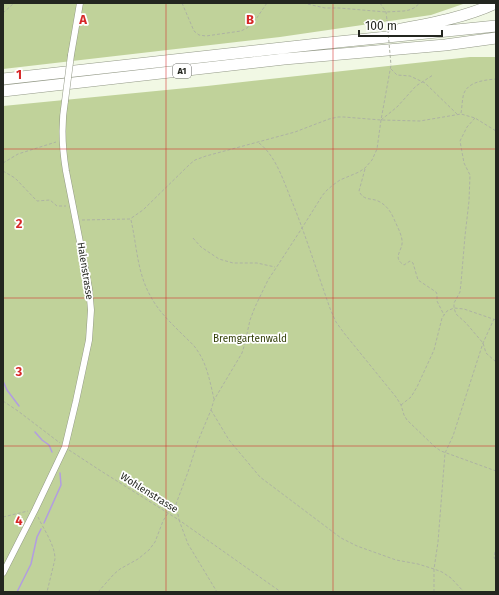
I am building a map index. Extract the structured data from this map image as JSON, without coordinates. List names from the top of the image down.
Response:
{
  "streets": {
    "highway": ["A1"],
    "street": ["Halenstrasse"],
    "path": ["Wohlenstrasse"]
  },
  "crossings": [
    ["Halenstrasse", "Wohlenstrasse"]
  ],
  "parks": ["Bremgartenwald"],
  "scale_bar": "100 m",
  "grid": {
    "columns": ["A", "B"],
    "rows": [
      "1",
      "2",
      "3",
      "4"
    ]
  }
}
